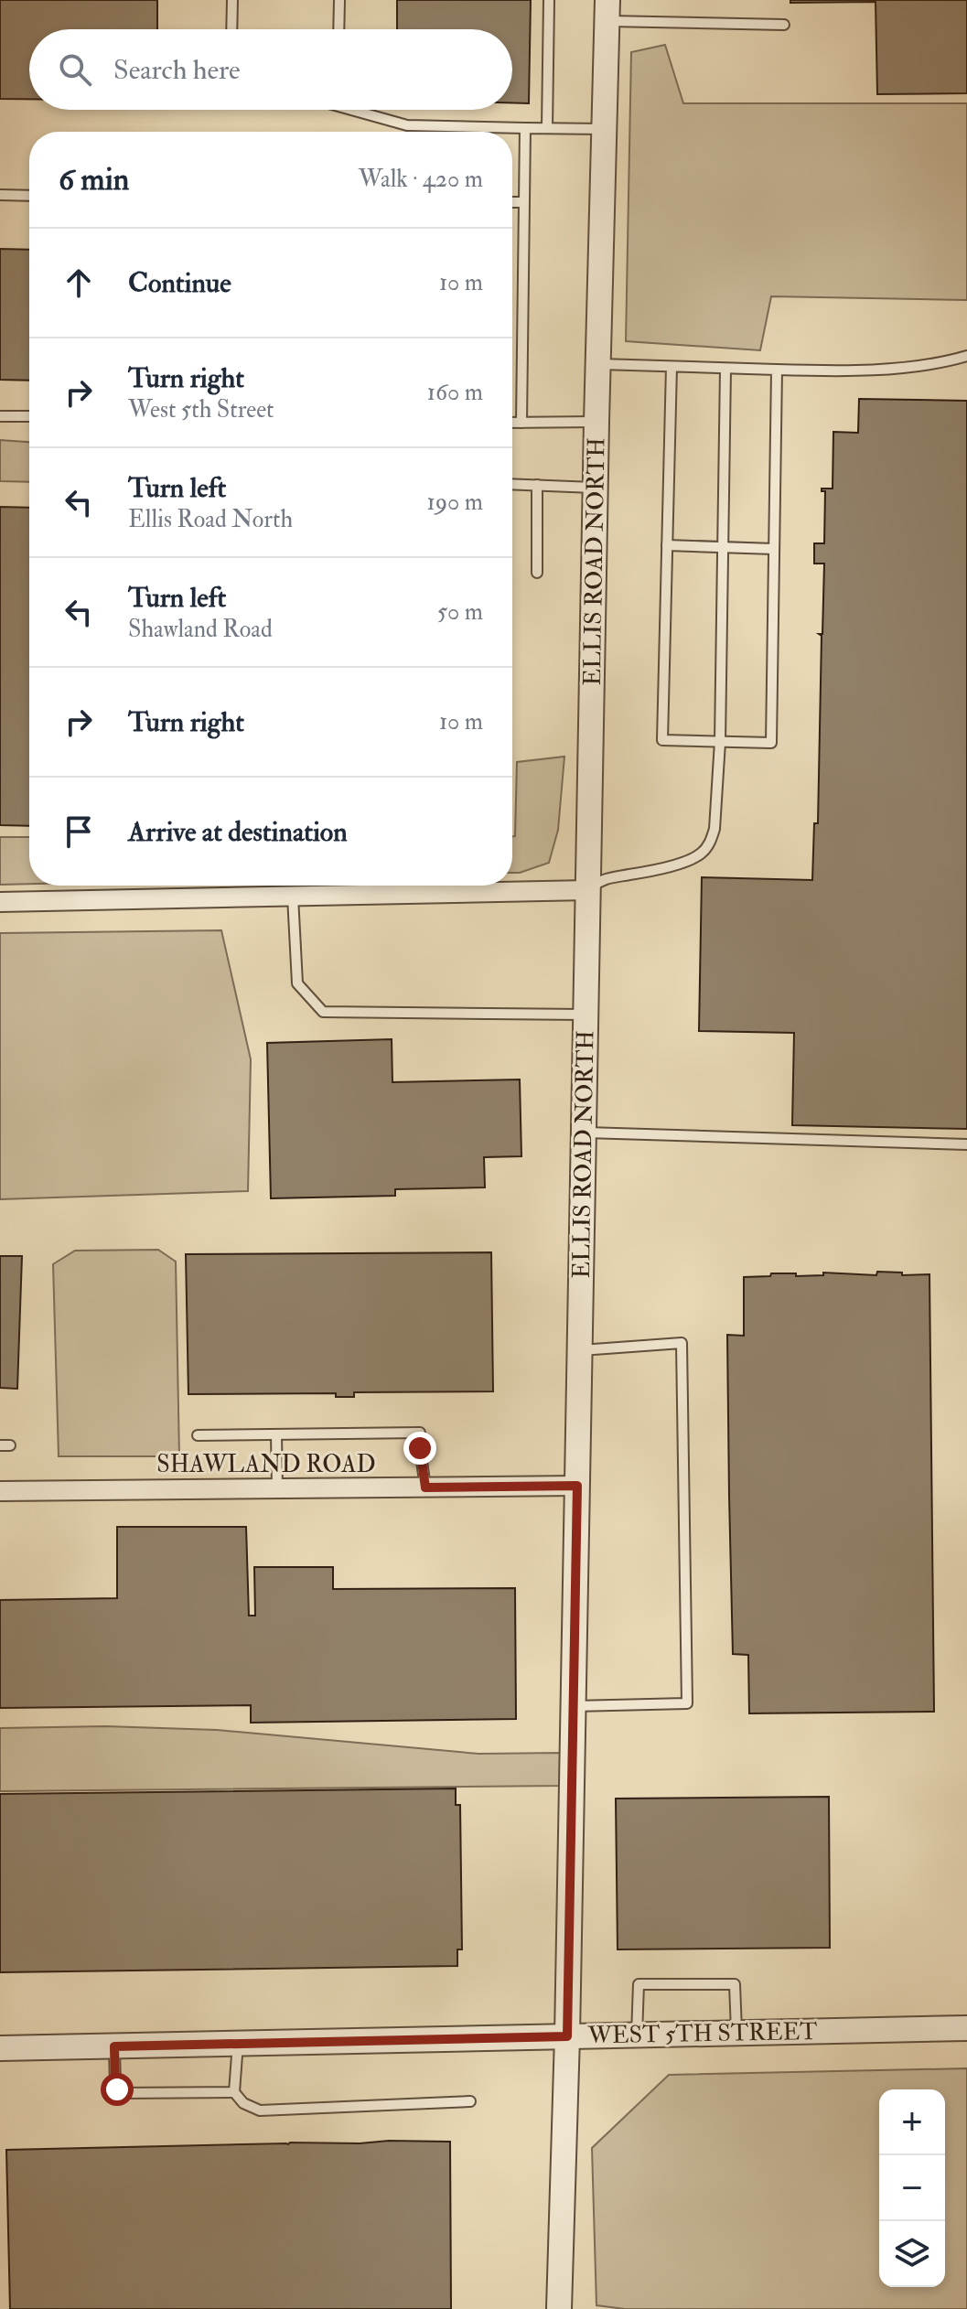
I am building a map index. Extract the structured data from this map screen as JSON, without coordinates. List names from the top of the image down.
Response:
{
  "streets": {
    "street": ["ELLIS ROAD NORTH", "SHAWLAND ROAD", "WEST 5TH STREET"]
  },
  "crossings": [
    ["ELLIS ROAD NORTH", "SHAWLAND ROAD"],
    ["ELLIS ROAD NORTH", "WEST 5TH STREET"]
  ],
  "page": {
    "search": "Search here",
    "heading": ["6 min", "Walk · 420 m"],
    "list": [
      ["Continue", "10 m"],
      ["Turn right", "West 5th Street", "160 m"],
      ["Turn left", "Ellis Road North", "190 m"],
      ["Turn left", "Shawland Road", "50 m"],
      ["Turn right", "10 m"],
      "Arrive at destination"
    ],
    "map_buttons": ["+", "−"]
  }
}
